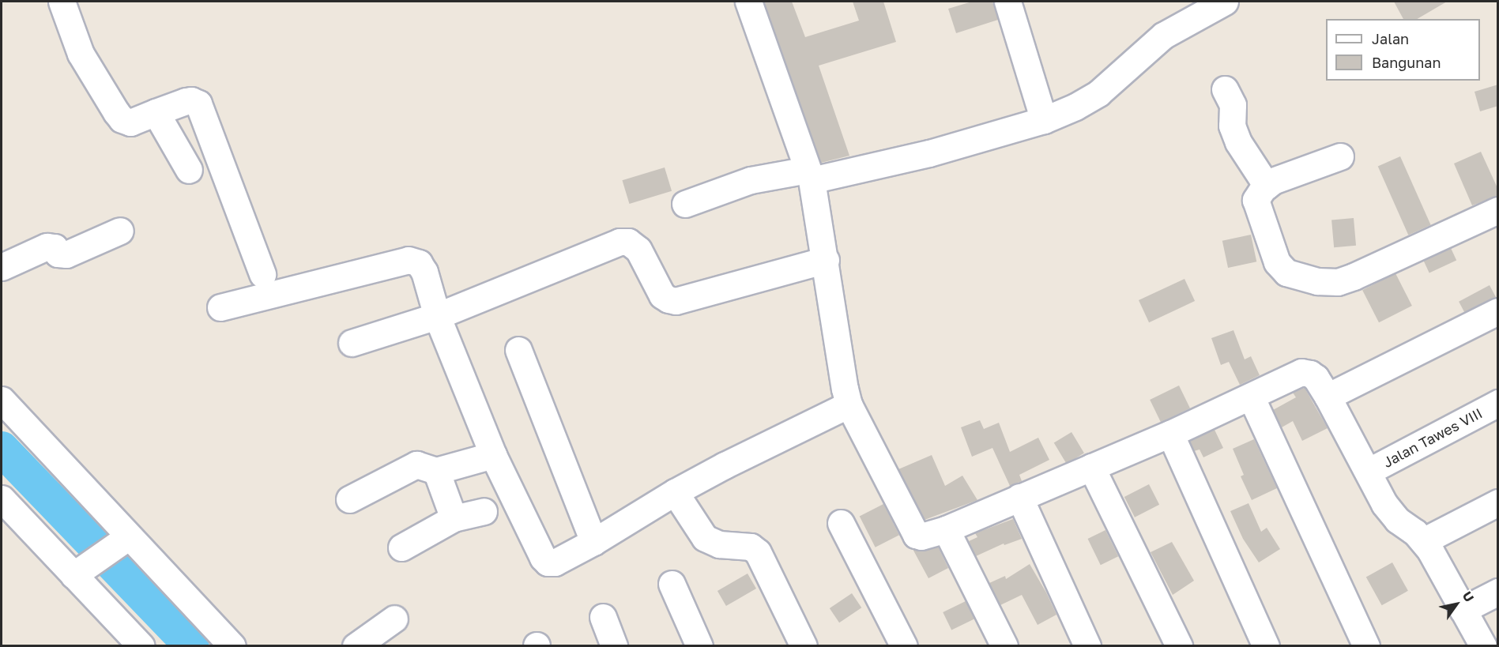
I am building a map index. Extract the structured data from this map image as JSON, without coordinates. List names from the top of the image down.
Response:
{
  "streets": {
    "street": ["Jalan Tawes VIII"]
  },
  "legend": ["Jalan", "Bangunan"],
  "north": "top right"
}
